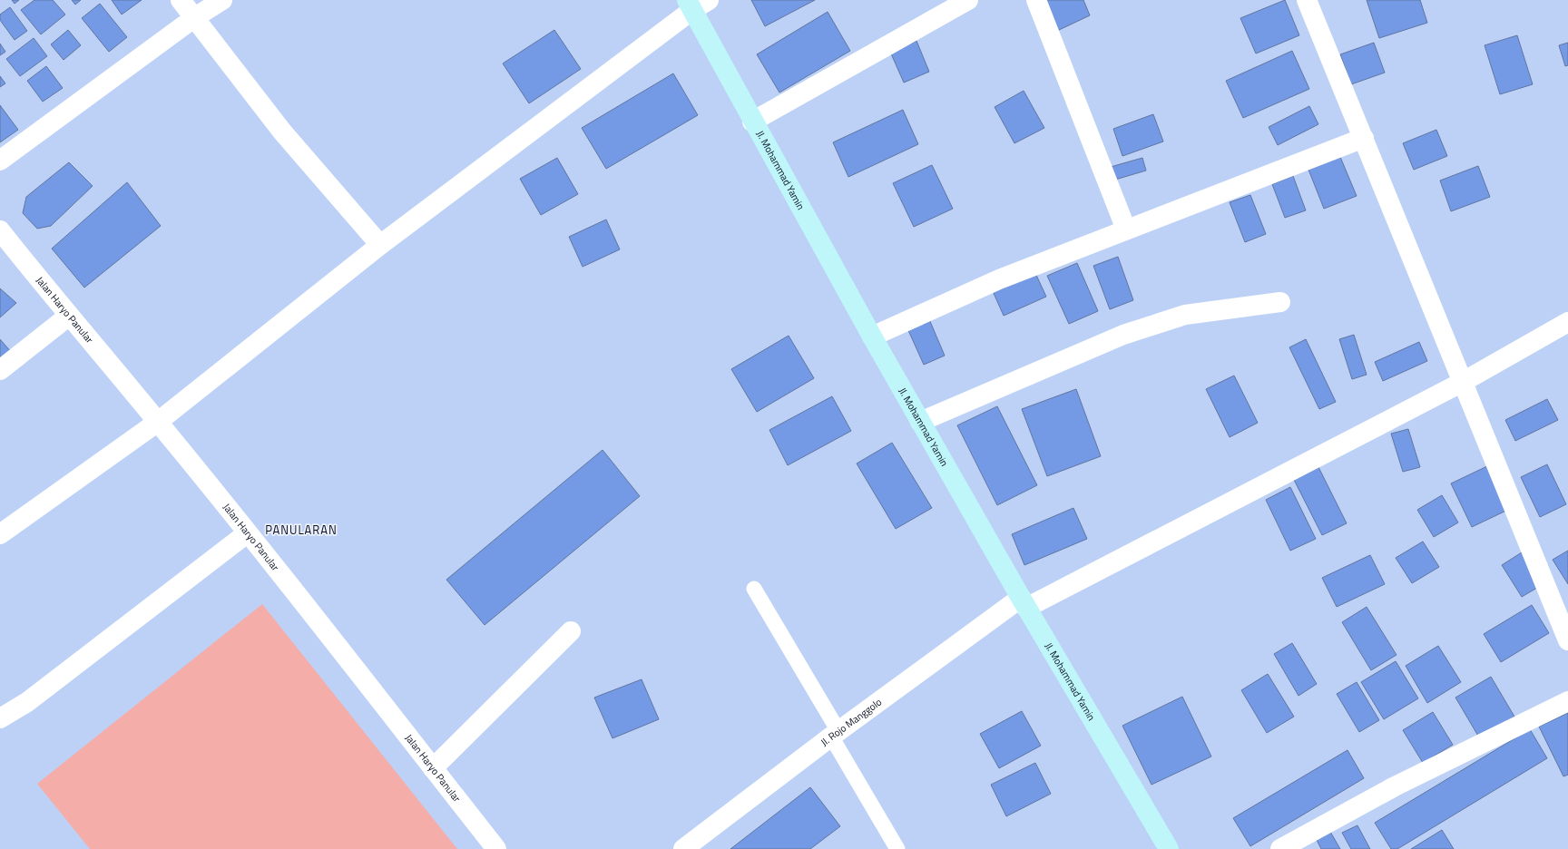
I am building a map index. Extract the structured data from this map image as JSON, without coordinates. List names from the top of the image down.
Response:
{
  "streets": {
    "main road": ["Jl. Mohammad Yamin"],
    "street": ["Jalan Haryo Panular", "Jl. Rojo Manggolo"]
  },
  "crossings": [
    ["Jl. Mohammad Yamin", "Jl. Rojo Manggolo"]
  ],
  "districts": ["PANULARAN"]
}
